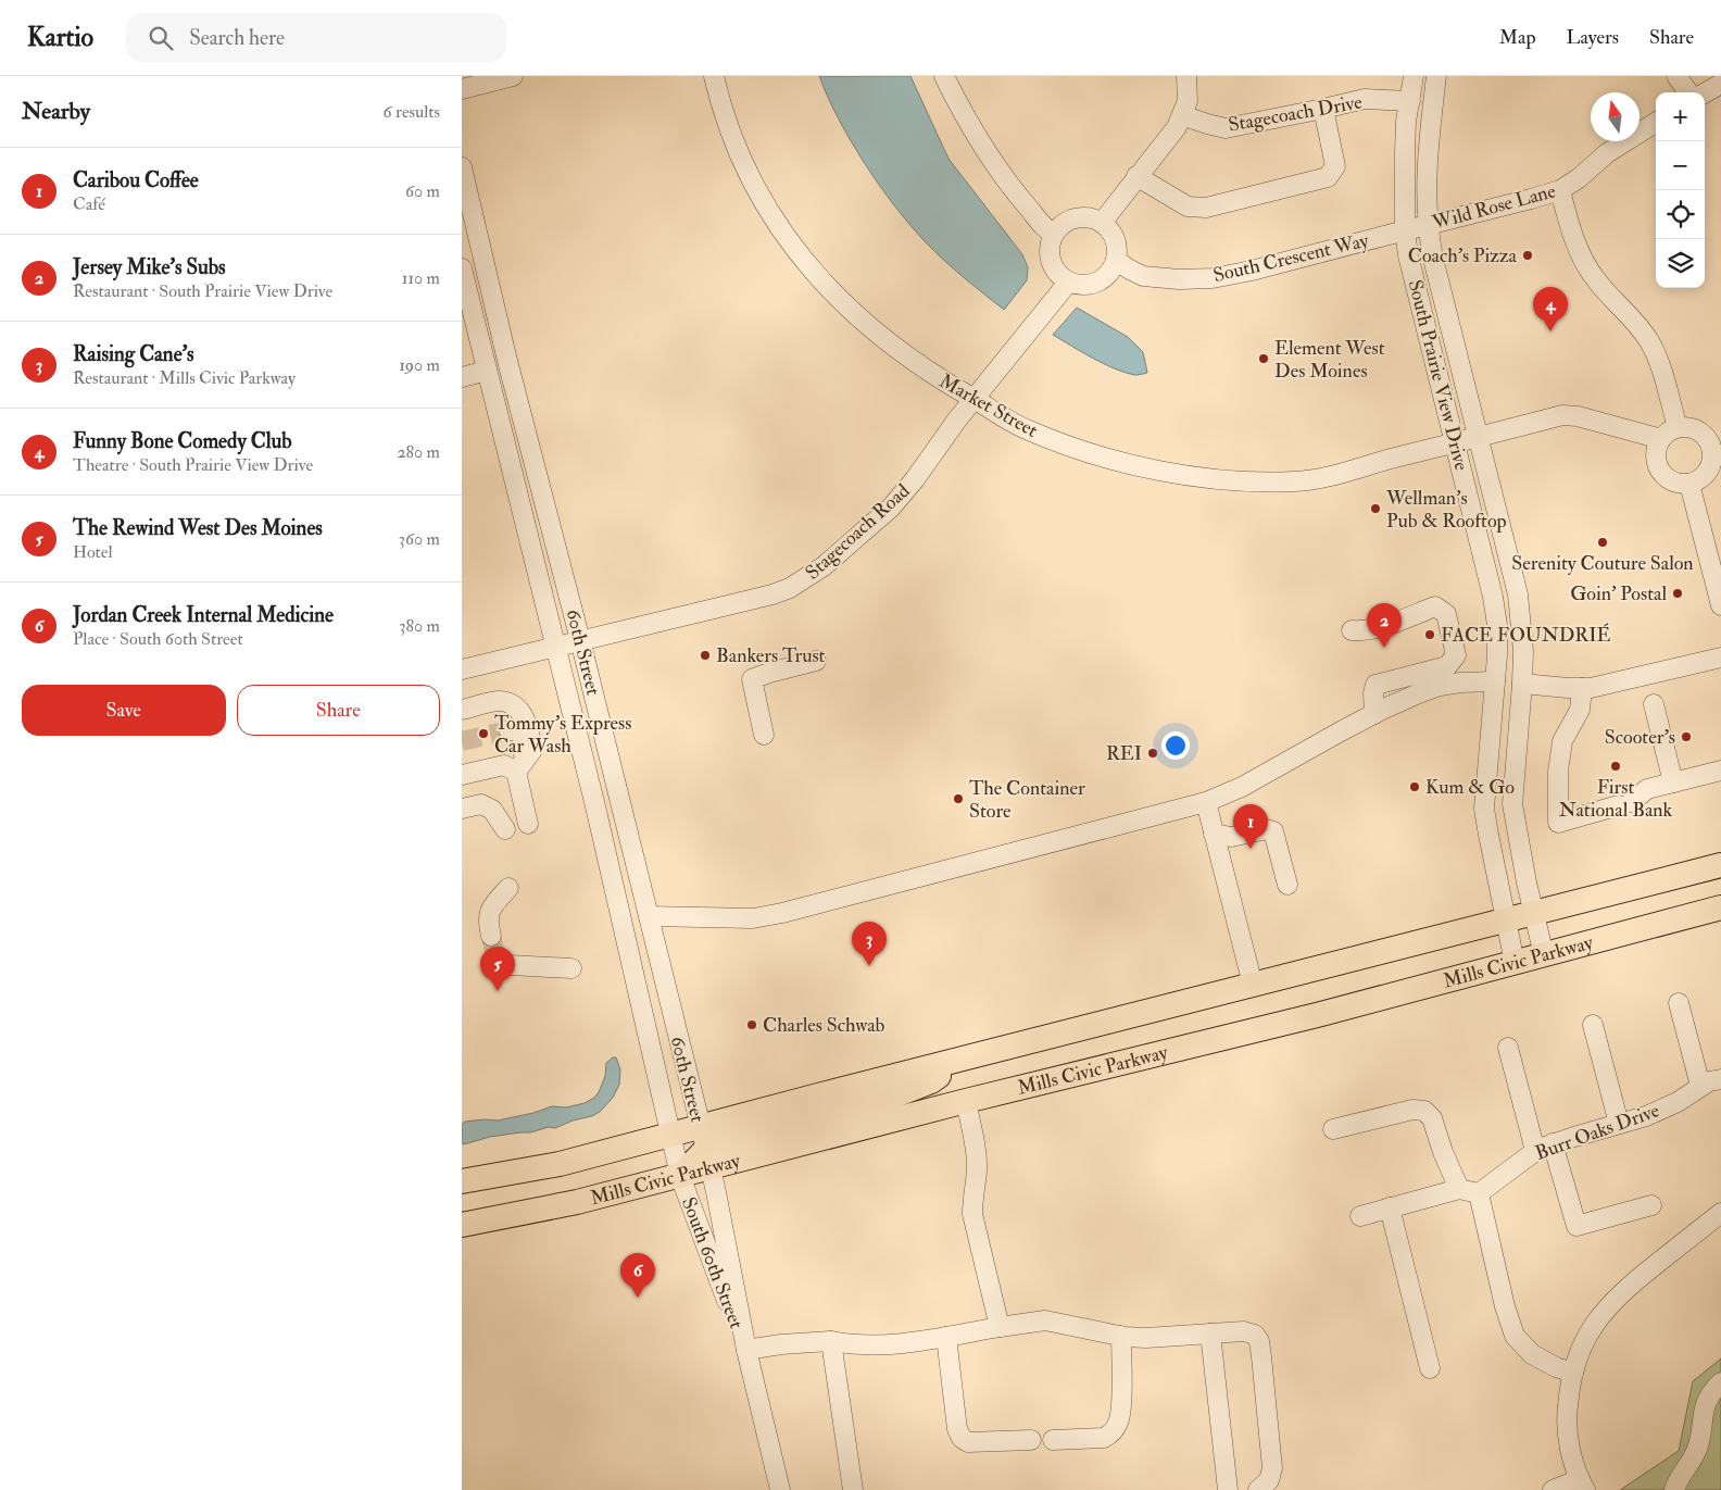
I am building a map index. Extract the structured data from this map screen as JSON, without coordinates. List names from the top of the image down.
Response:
{
  "streets": {
    "main road": ["Mills Civic Parkway"],
    "street": [
      "Stagecoach Drive",
      "Wild Rose Lane",
      "South Crescent Way",
      "South Prairie View Drive",
      "Market Street",
      "Stagecoach Road",
      "60th Street",
      "Burr Oaks Drive",
      "South 60th Street"
    ]
  },
  "crossings": [
    ["Stagecoach Drive", "South Prairie View Drive"],
    ["Wild Rose Lane", "South Crescent Way"],
    ["Wild Rose Lane", "South Prairie View Drive"],
    ["South Crescent Way", "South Prairie View Drive"],
    ["South Crescent Way", "Stagecoach Road"],
    ["South Prairie View Drive", "Market Street"],
    ["South Prairie View Drive", "Mills Civic Parkway"],
    ["Market Street", "Stagecoach Road"],
    ["Stagecoach Road", "60th Street"],
    ["60th Street", "Mills Civic Parkway"],
    ["60th Street", "South 60th Street"],
    ["Mills Civic Parkway", "South 60th Street"]
  ],
  "places": [
    "Coach's Pizza",
    "Element West Des Moines",
    "Wellman's Pub & Rooftop",
    "Serenity Couture Salon",
    "Goin' Postal",
    "FACE FOUNDRIÉ",
    "Bankers Trust",
    "Tommy's Express Car Wash",
    "Scooter's",
    "REI",
    "First National Bank",
    "Kum & Go",
    "The Container Store",
    "Charles Schwab"
  ],
  "north": "top",
  "page": {
    "header": "Kartio",
    "search": "Search here",
    "nav": ["Map", "Layers", "Share"],
    "heading": ["Nearby", "6 results"],
    "map_buttons": ["+", "−"],
    "list": [
      {
        "mark": "1",
        "name": "Caribou Coffee",
        "note": "Café",
        "value": "60 m"
      },
      {
        "mark": "2",
        "name": "Jersey Mike's Subs",
        "note": "Restaurant · South Prairie View Drive",
        "value": "110 m"
      },
      {
        "mark": "3",
        "name": "Raising Cane's",
        "note": "Restaurant · Mills Civic Parkway",
        "value": "190 m"
      },
      {
        "mark": "4",
        "name": "Funny Bone Comedy Club",
        "note": "Theatre · South Prairie View Drive",
        "value": "280 m"
      },
      {
        "mark": "5",
        "name": "The Rewind West Des Moines",
        "note": "Hotel",
        "value": "360 m"
      },
      {
        "mark": "6",
        "name": "Jordan Creek Internal Medicine",
        "note": "Place · South 60th Street",
        "value": "380 m"
      }
    ],
    "pins": [
      "4",
      "2",
      "1",
      "3",
      "5",
      "6"
    ],
    "buttons": ["Save", "Share"]
  }
}
